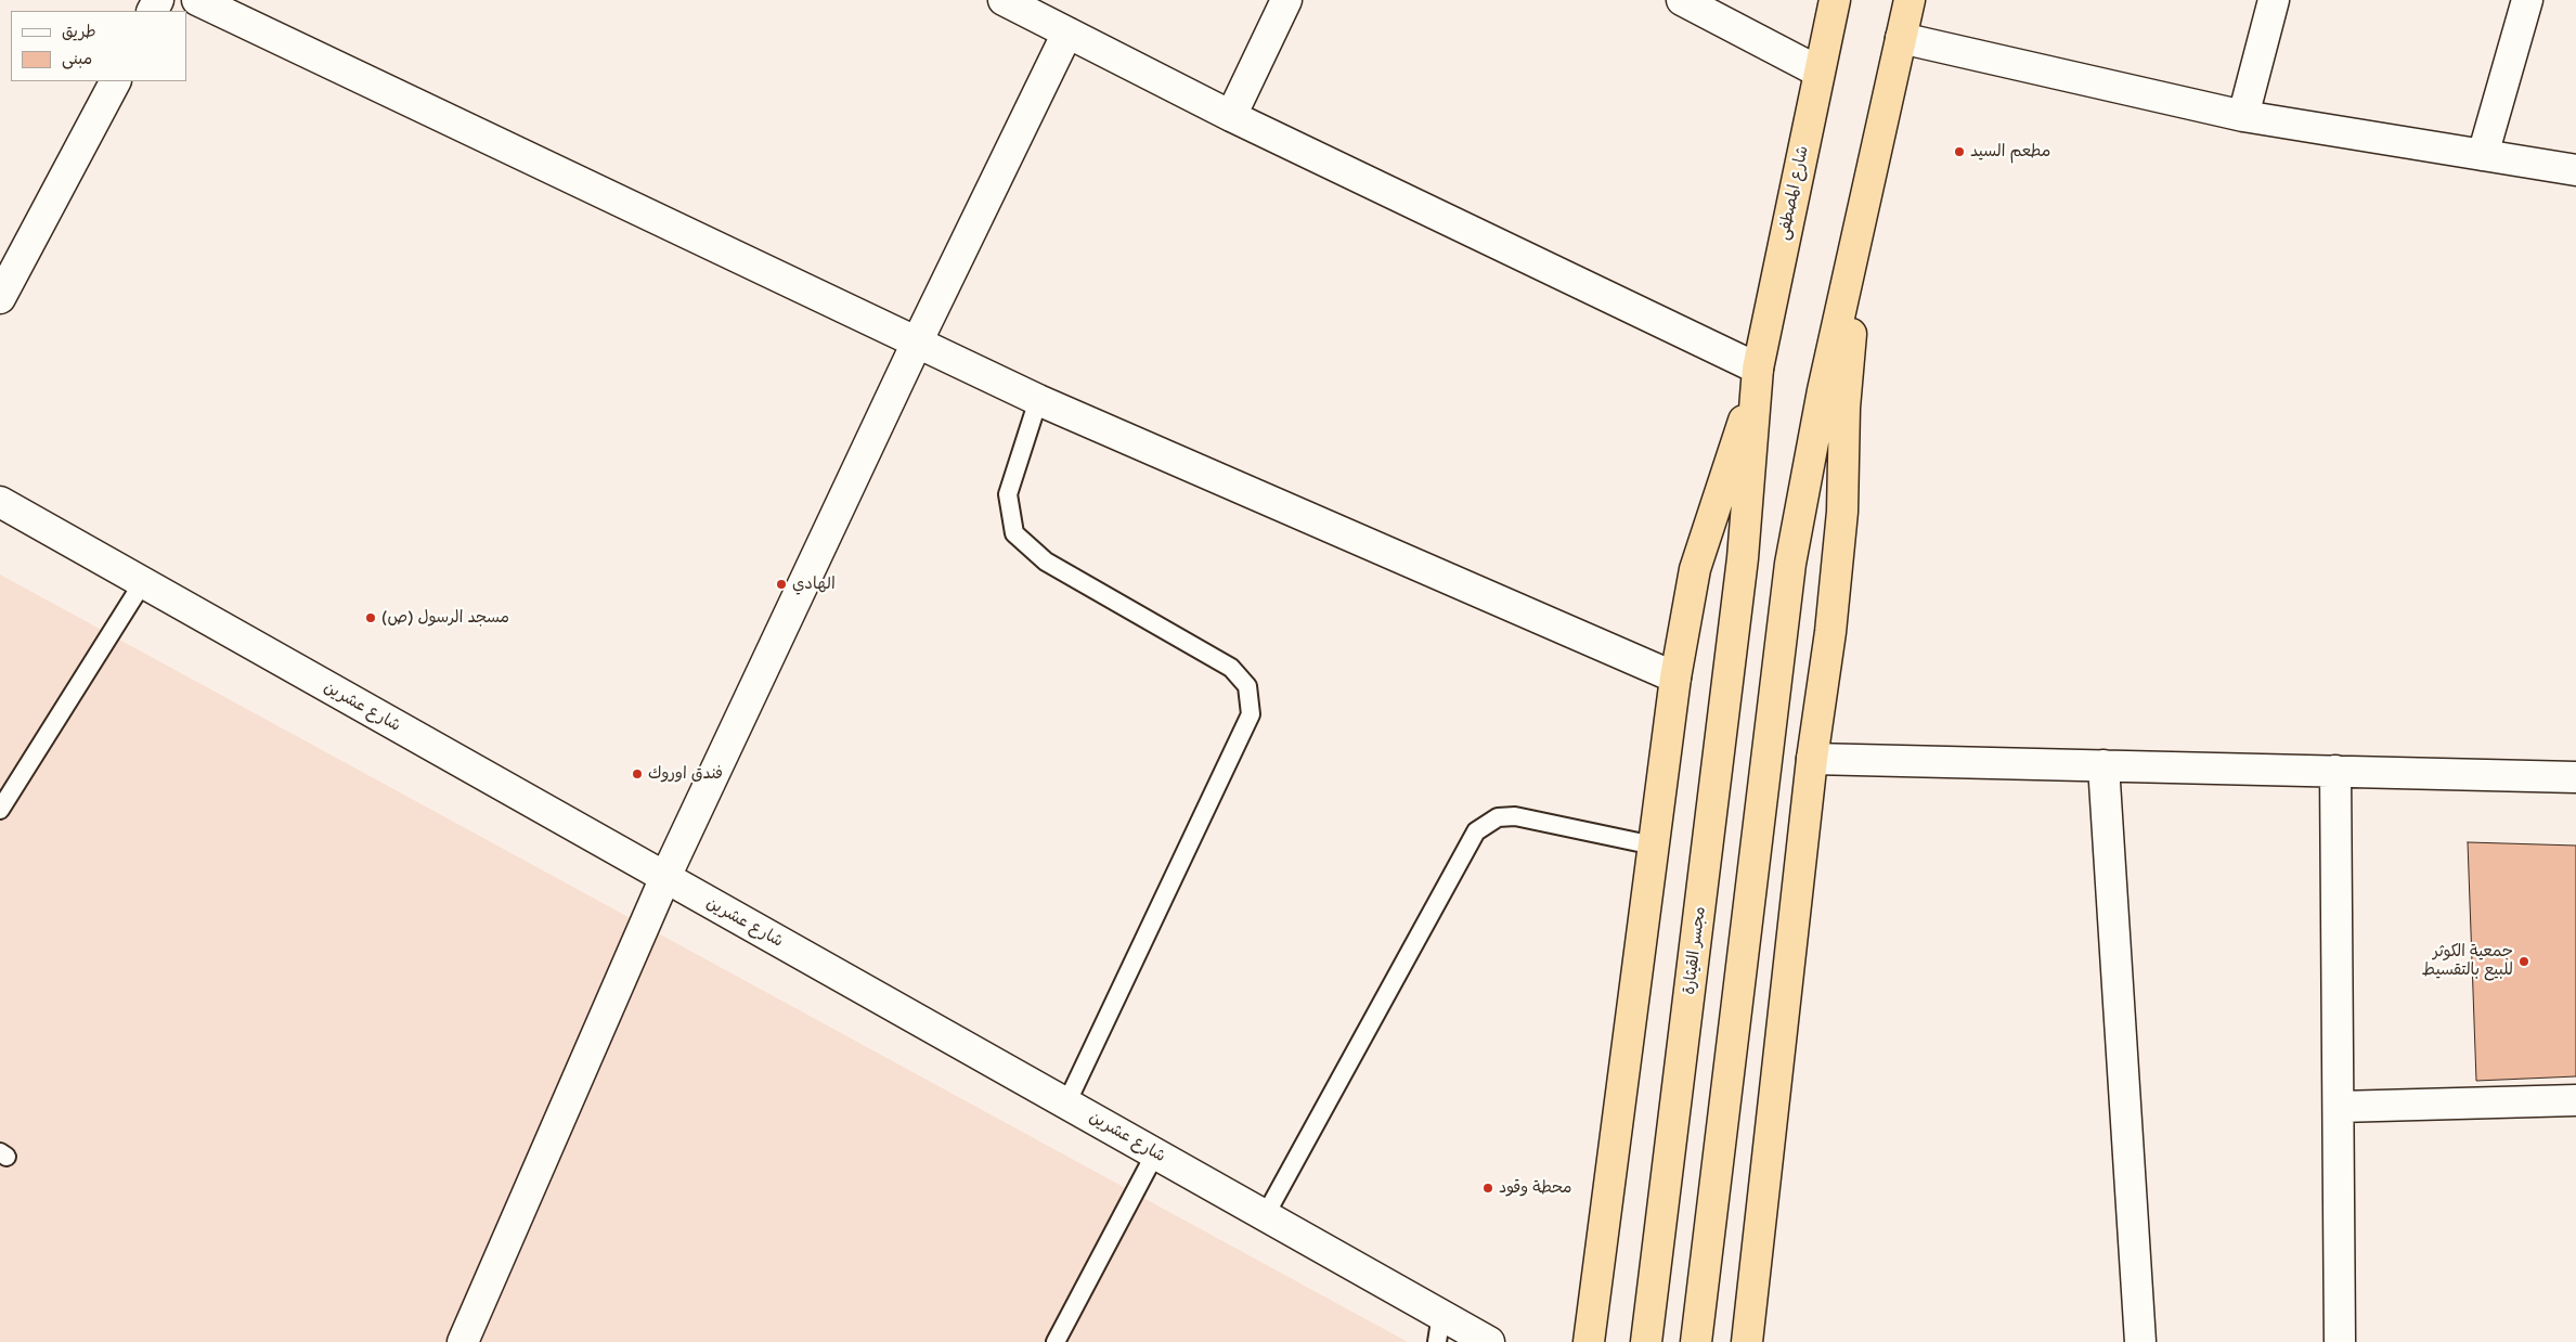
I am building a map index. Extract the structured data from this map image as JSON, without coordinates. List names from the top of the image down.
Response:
{
  "streets": {
    "highway": ["شارع المصطفى", "مجسر القيثارة"],
    "street": ["شارع عشرين"]
  },
  "crossings": [
    ["شارع المصطفى", "مجسر القيثارة"]
  ],
  "places": [
    "مطعم السيد",
    "الهادي",
    "مسجد الرسول (ص)",
    "فندق اوروك",
    "جمعية الكوثر للبيع بالتقسيط",
    "محطة وقود"
  ],
  "legend": ["طريق", "مبنى"]
}
